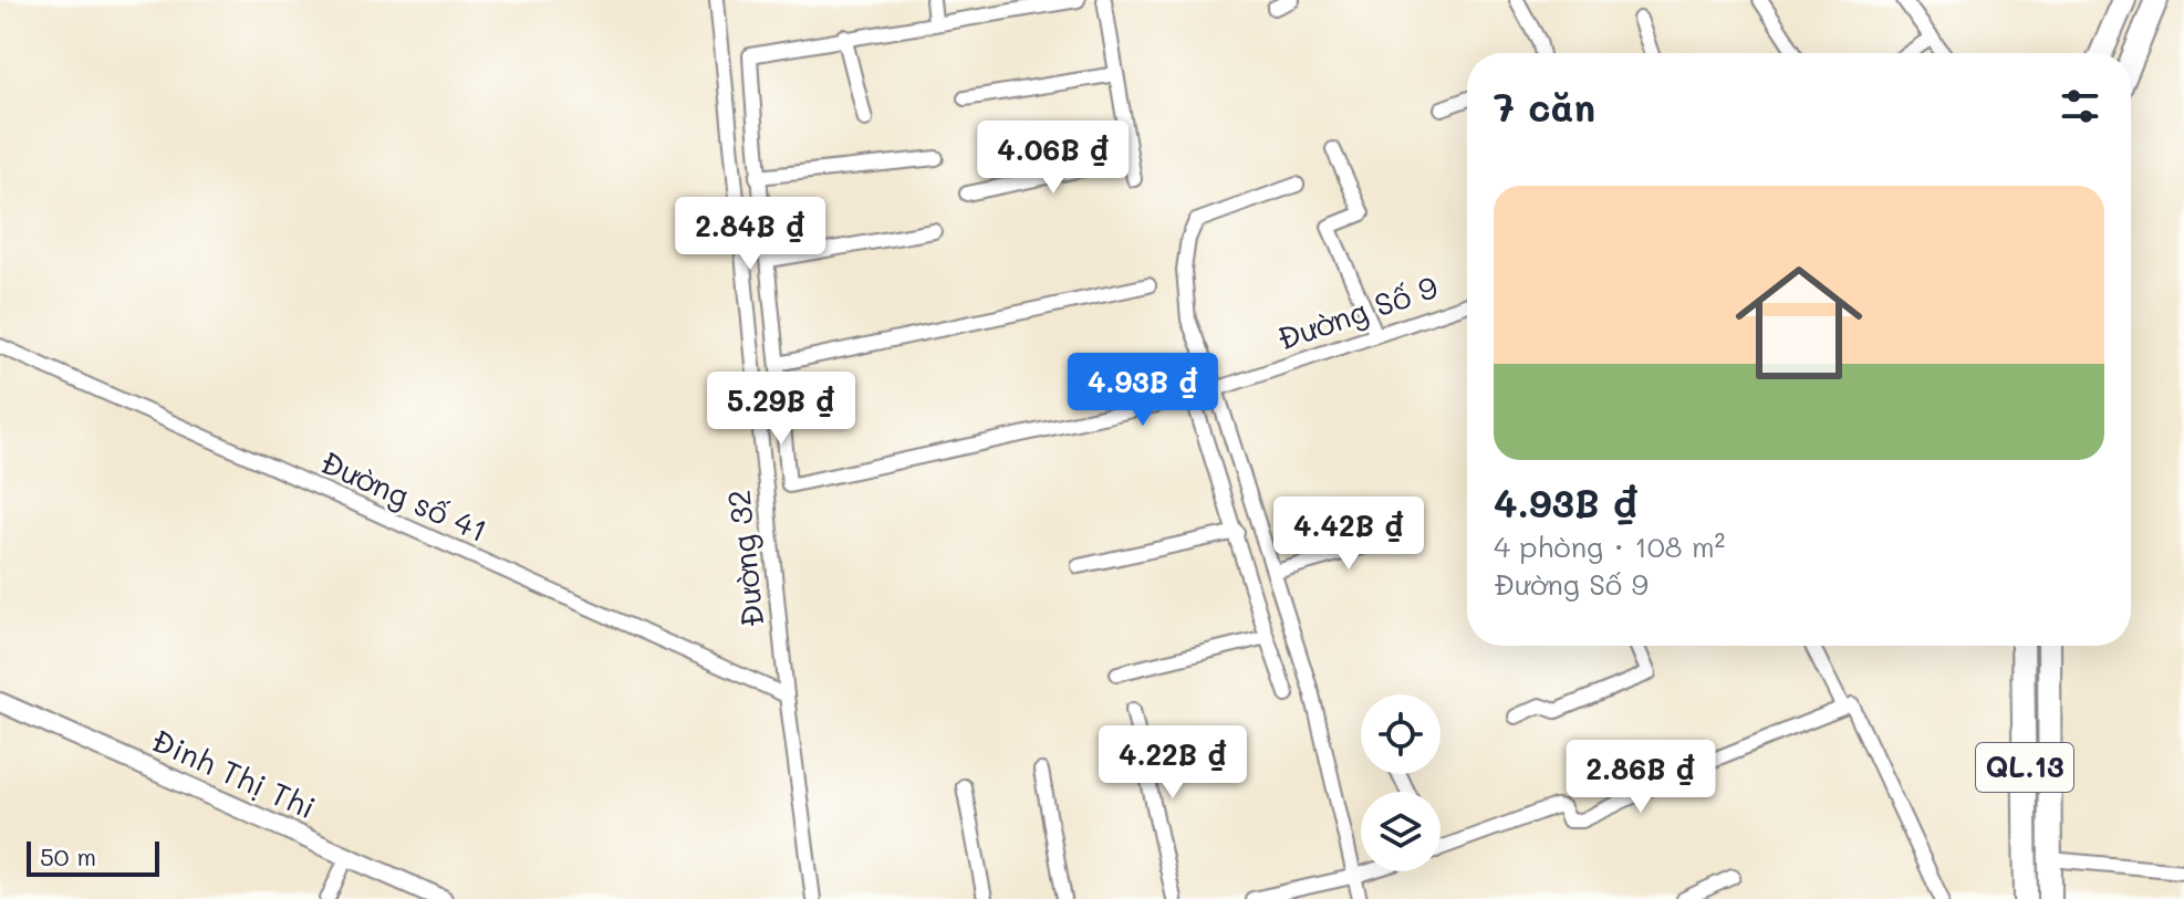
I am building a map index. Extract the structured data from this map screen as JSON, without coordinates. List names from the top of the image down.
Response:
{
  "streets": {
    "highway": ["QL.13"],
    "street": [
      "Đường Số 9",
      "Đường số 41",
      "Đường 32",
      "Đinh Thị Thi"
    ]
  },
  "crossings": [
    ["Đường số 41", "Đường 32"]
  ],
  "scale_bar": "50 m",
  "page": {
    "heading": "7 căn",
    "price": [
      "4.06B ₫",
      "2.84B ₫",
      "4.93B ₫",
      "5.29B ₫",
      "4.42B ₫",
      "4.22B ₫",
      "2.86B ₫"
    ],
    "list": [
      {
        "name": "4.93B ₫",
        "note": "4 phòng · 108 m² · Đường Số 9"
      }
    ],
    "scale": "50 m"
  }
}
